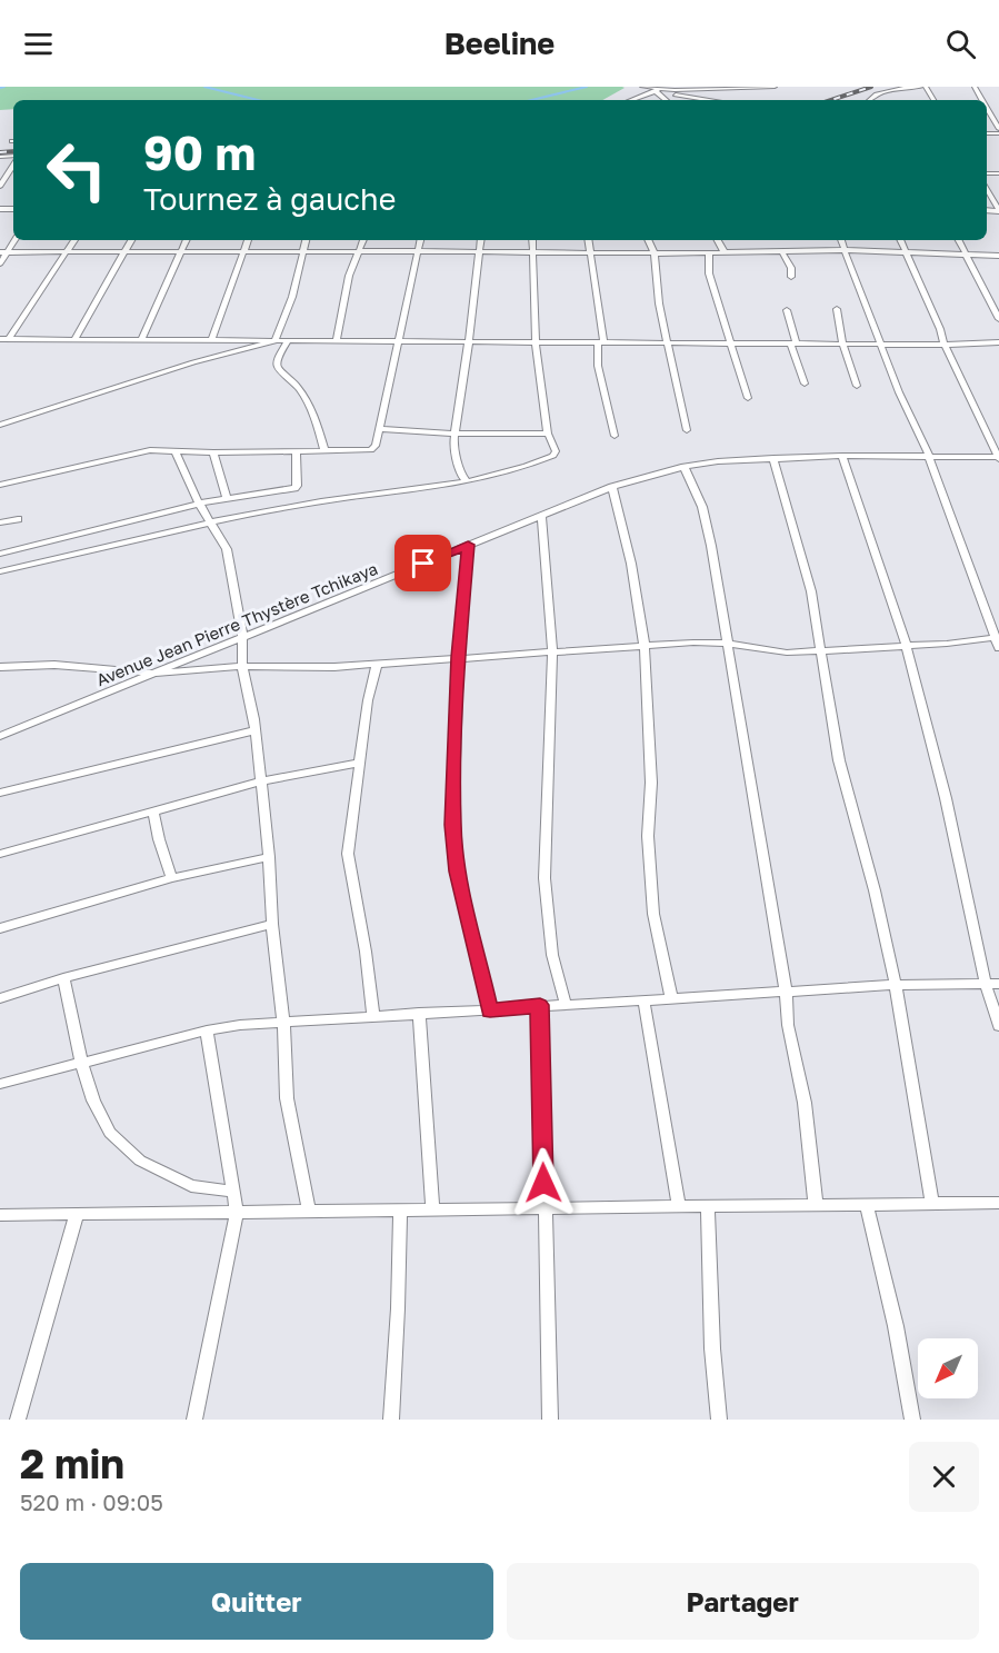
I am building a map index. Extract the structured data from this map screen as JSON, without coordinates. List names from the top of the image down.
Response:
{
  "streets": {
    "street": ["Avenue Jean Pierre Thystère Tchikaya"]
  },
  "north": "bottom left",
  "page": {
    "header": "Beeline",
    "turn": ["90 m", "Tournez à gauche"],
    "heading": ["2 min", "520 m · 09:05"],
    "buttons": ["Quitter", "Partager"]
  }
}
